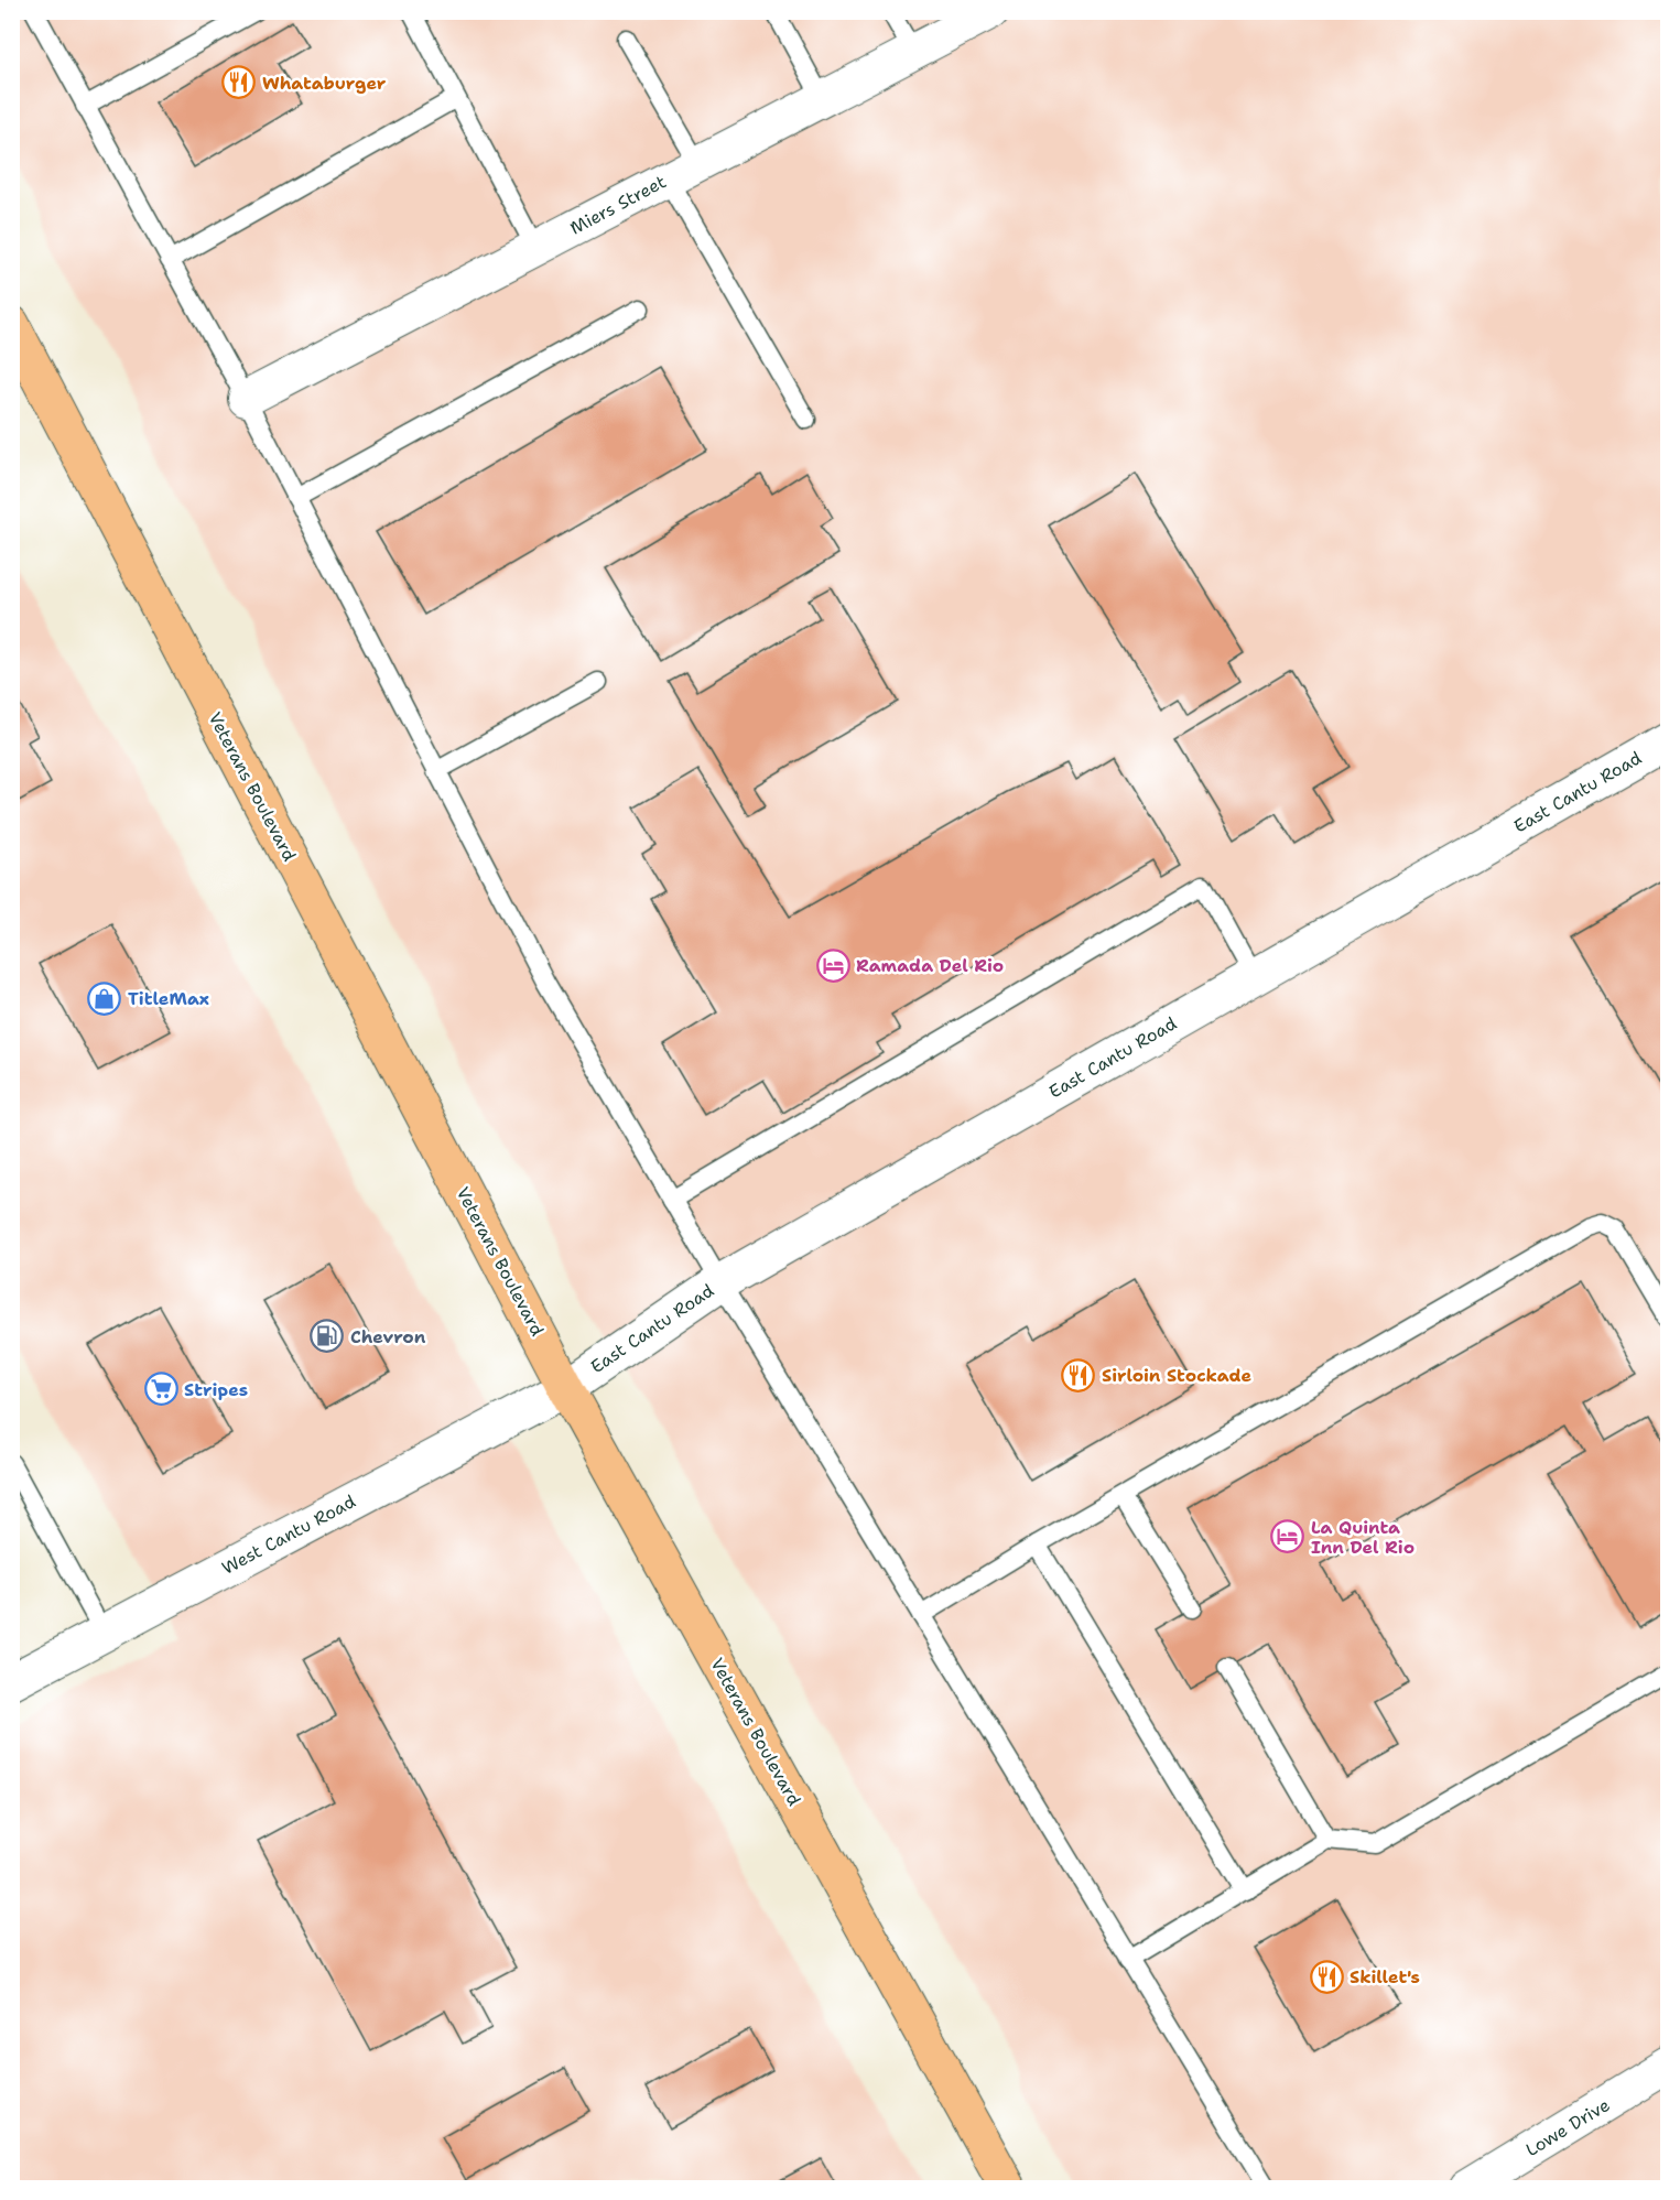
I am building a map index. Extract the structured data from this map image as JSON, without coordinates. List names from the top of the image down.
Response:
{
  "streets": {
    "main road": ["Veterans Boulevard"],
    "street": [
      "Miers Street",
      "East Cantu Road",
      "West Cantu Road",
      "Lowe Drive"
    ]
  },
  "crossings": [
    ["Veterans Boulevard", "East Cantu Road"],
    ["Veterans Boulevard", "West Cantu Road"],
    ["East Cantu Road", "West Cantu Road"]
  ],
  "places": {
    "restaurant": ["Whataburger", "Sirloin Stockade", "Skillet's"],
    "hotel": ["Ramada Del Rio", "La Quinta Inn Del Rio"],
    "shop": ["TitleMax"],
    "fuel station": ["Chevron"],
    "supermarket": ["Stripes"]
  }
}
